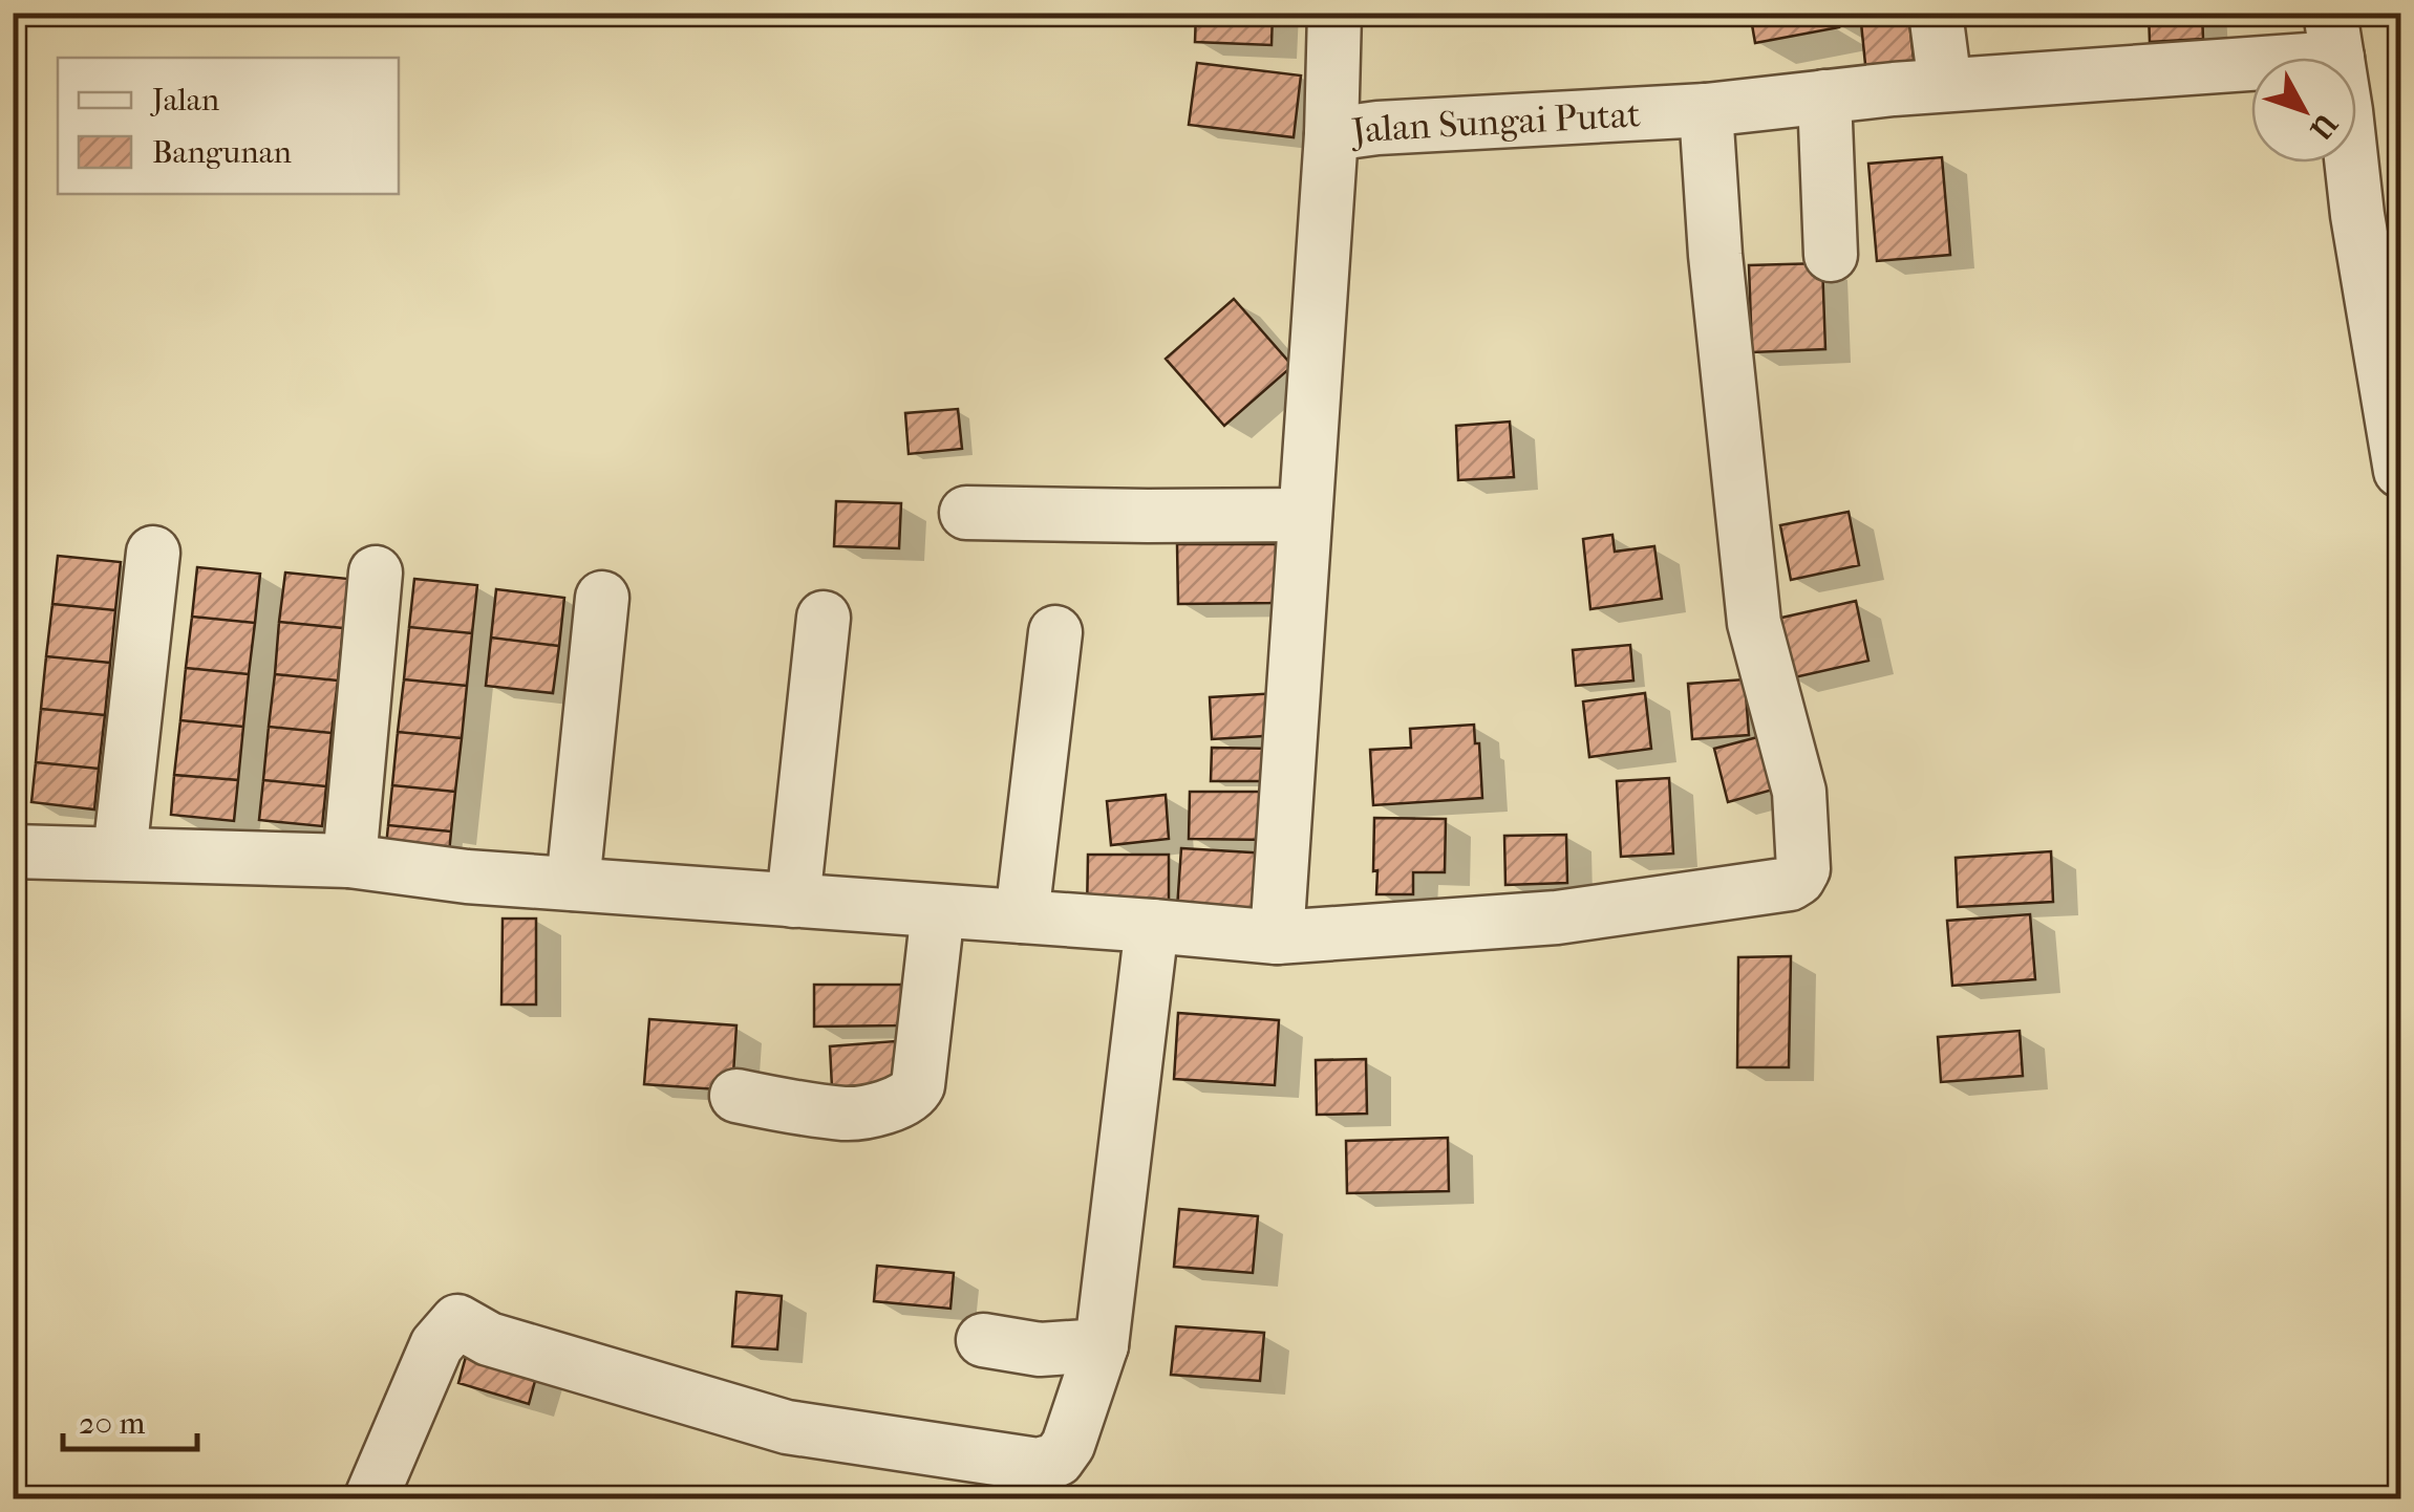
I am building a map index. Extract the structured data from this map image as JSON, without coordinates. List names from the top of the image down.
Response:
{
  "streets": {
    "street": ["Jalan Sungai Putat"]
  },
  "legend": ["Jalan", "Bangunan"],
  "scale_bar": "20 m",
  "north": "bottom right"
}
